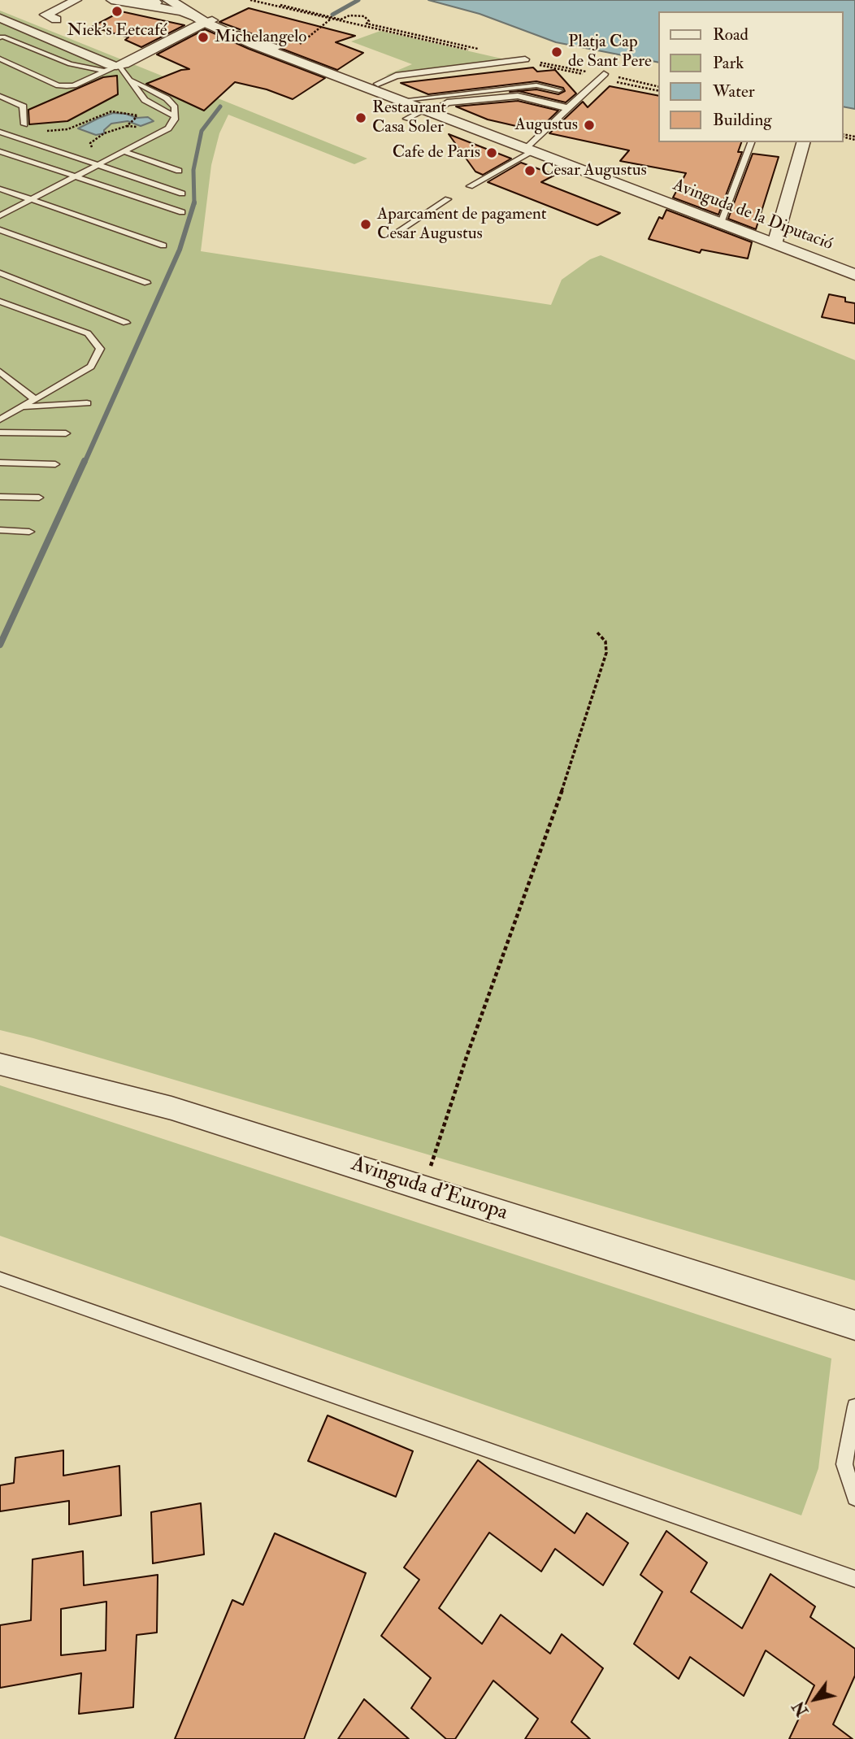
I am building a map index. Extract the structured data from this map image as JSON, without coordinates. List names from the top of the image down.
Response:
{
  "streets": {
    "street": ["Avinguda de la Diputació", "Avinguda d'Europa"]
  },
  "places": [
    "Niek's Eetcafé",
    "Michelangelo",
    "Platja Cap de Sant Pere",
    "Restaurant Casa Soler",
    "Augustus",
    "Cafe de Paris",
    "Cesar Augustus",
    "Aparcament de pagament Cesar Augustus"
  ],
  "legend": [
    "Road",
    "Park",
    "Water",
    "Building"
  ],
  "north": "bottom left"
}
